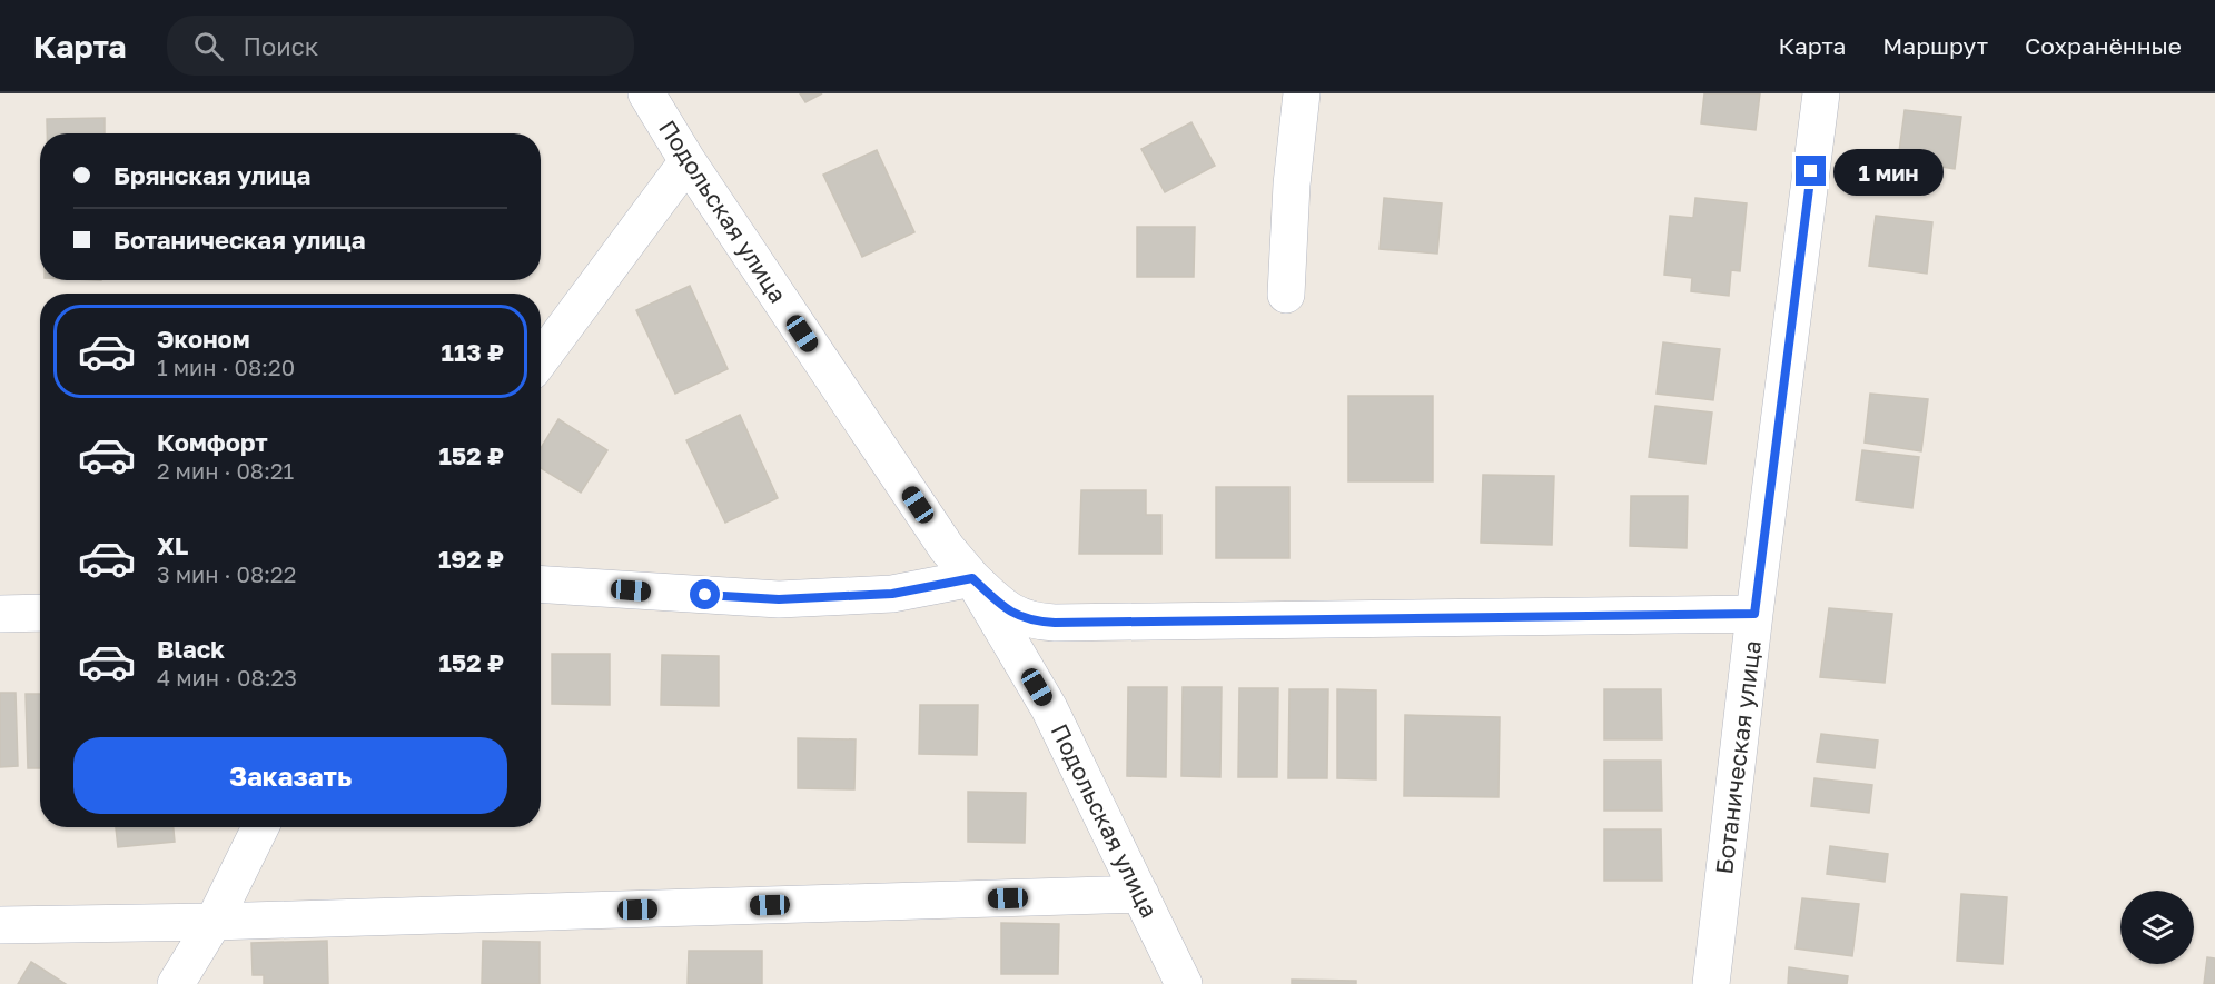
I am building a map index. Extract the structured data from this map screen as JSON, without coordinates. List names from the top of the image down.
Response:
{
  "streets": {
    "street": ["Подольская улица", "Ботаническая улица"]
  },
  "page": {
    "header": "Карта",
    "search": "Поиск",
    "nav": ["Карта", "Маршрут", "Сохранённые"],
    "banner": ["Брянская улица", "Ботаническая улица"],
    "bubble": "1 мин",
    "list": [
      {
        "name": "Эконом",
        "note": "1 мин · 08:20",
        "value": "113 ₽"
      },
      {
        "name": "Комфорт",
        "note": "2 мин · 08:21",
        "value": "152 ₽"
      },
      {
        "name": "XL",
        "note": "3 мин · 08:22",
        "value": "192 ₽"
      },
      {
        "name": "Black",
        "note": "4 мин · 08:23",
        "value": "152 ₽"
      }
    ],
    "buttons": "Заказать"
  }
}
